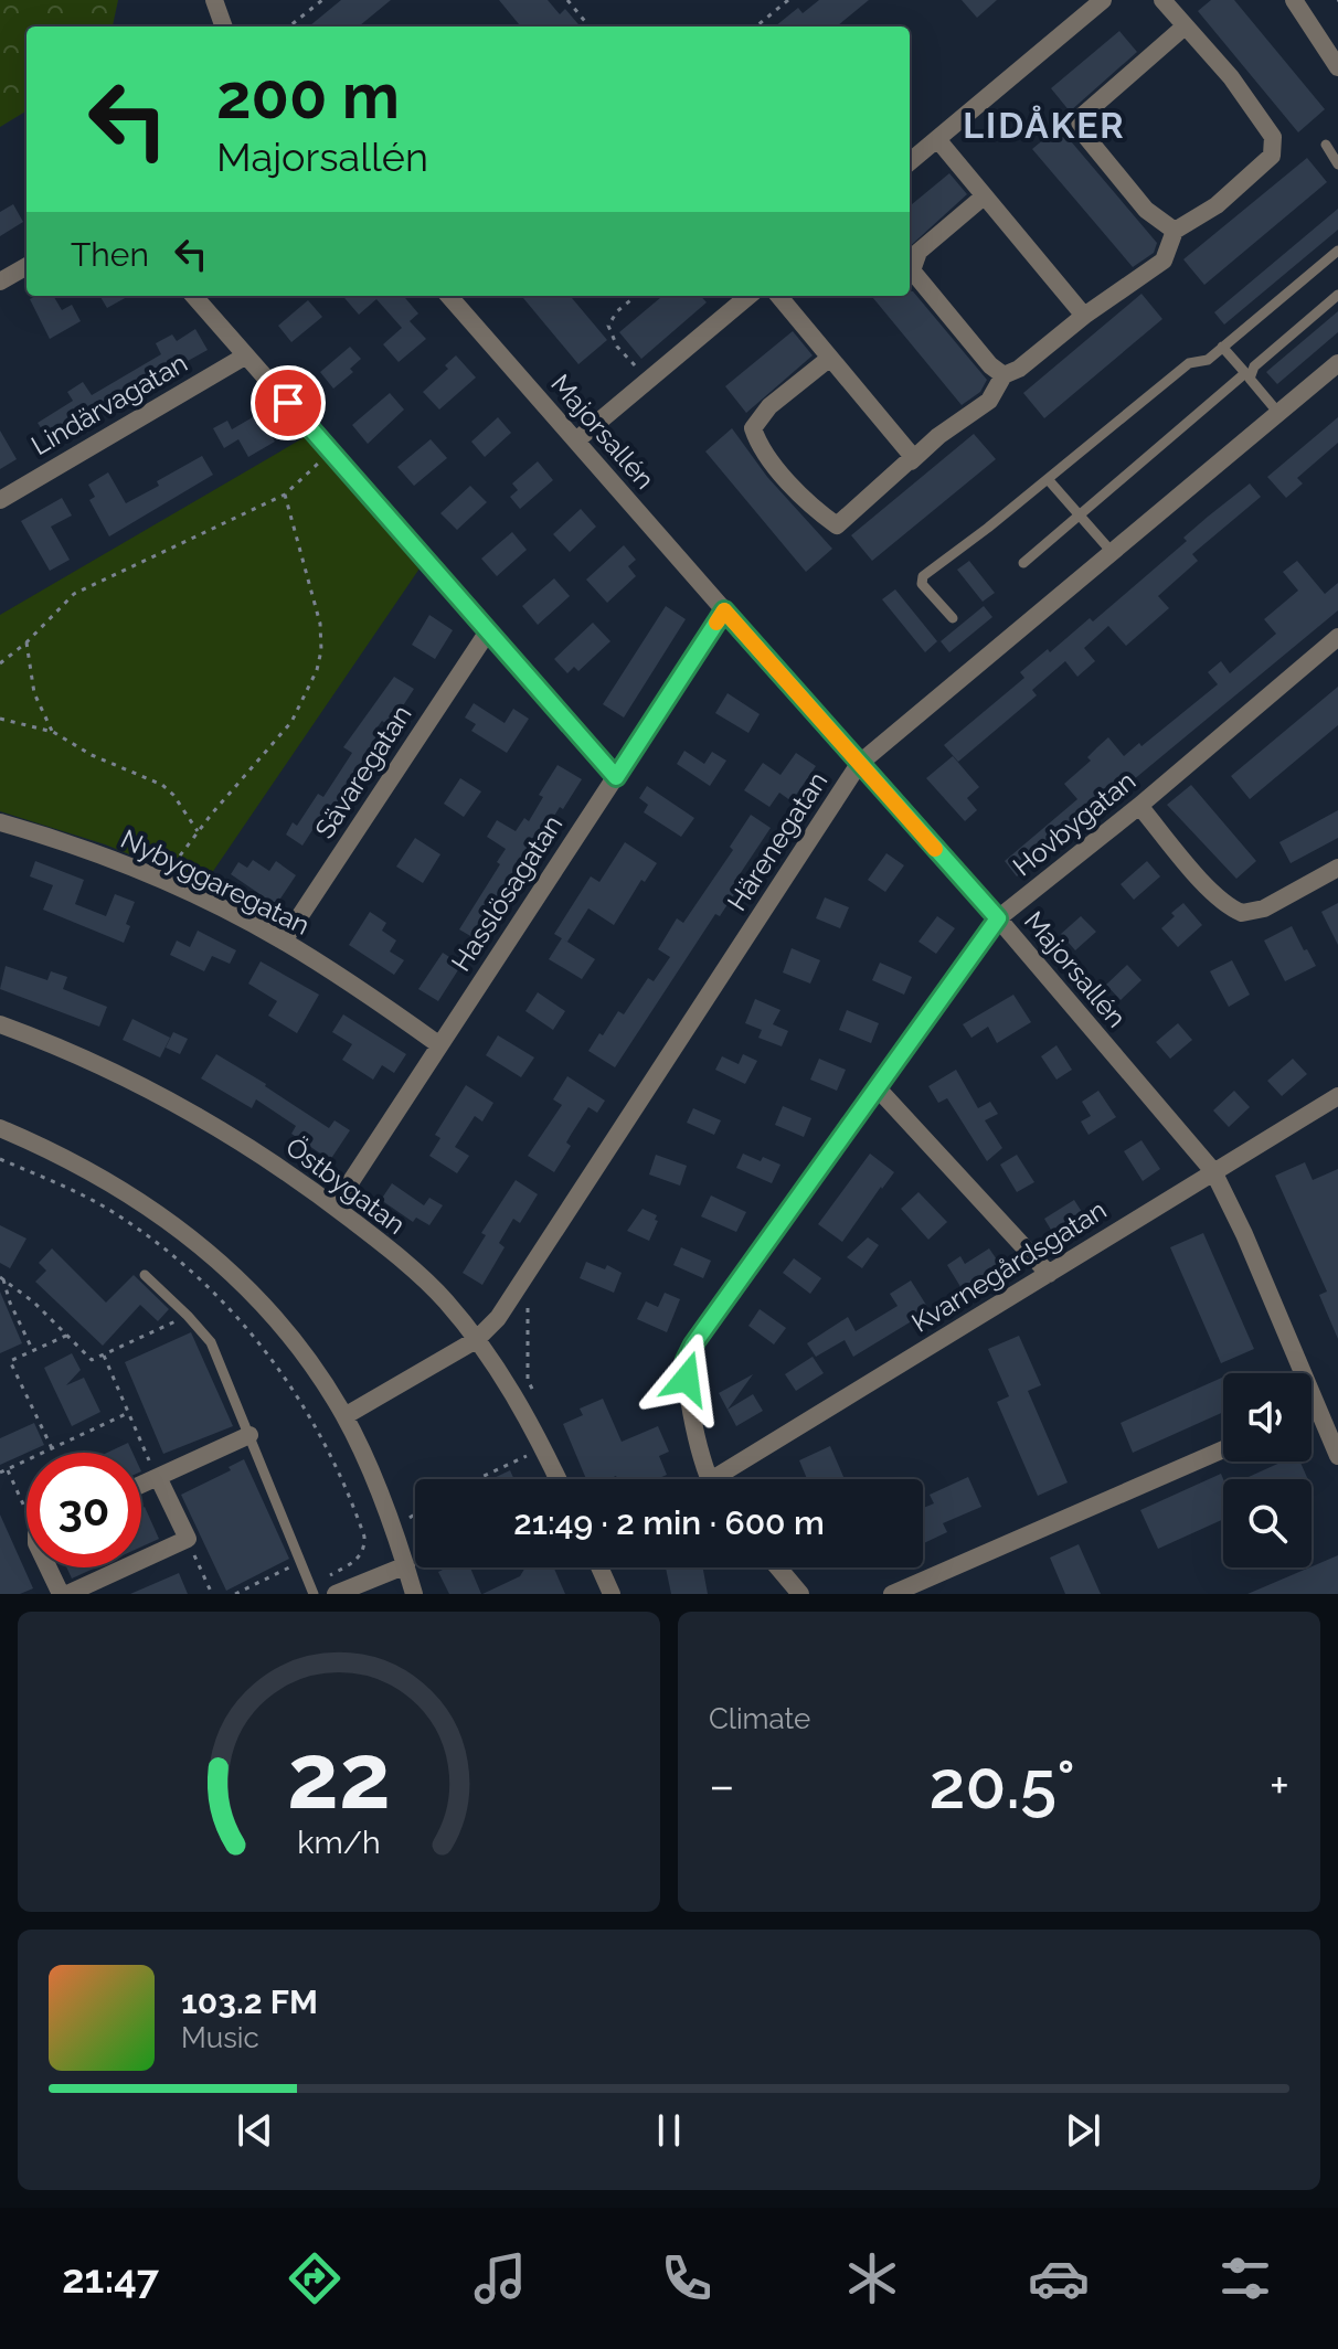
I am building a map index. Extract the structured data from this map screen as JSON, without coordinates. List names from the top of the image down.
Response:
{
  "streets": {
    "street": [
      "Lindärvagatan",
      "Majorsallén",
      "Sävaregatan",
      "Hovbygatan",
      "Härenegatan",
      "Nybyggaregatan",
      "Hasslösagatan",
      "Östbygatan",
      "Kvarnegårdsgatan"
    ]
  },
  "crossings": [
    ["Majorsallén", "Hovbygatan"],
    ["Majorsallén", "Härenegatan"],
    ["Majorsallén", "Hasslösagatan"],
    ["Majorsallén", "Kvarnegårdsgatan"],
    ["Sävaregatan", "Nybyggaregatan"],
    ["Härenegatan", "Östbygatan"],
    ["Nybyggaregatan", "Hasslösagatan"],
    ["Hasslösagatan", "Östbygatan"]
  ],
  "districts": ["LIDÅKER"],
  "page": {
    "turn": ["200 m", "Majorsallén"],
    "then": "Then",
    "limit": "30",
    "trip": "21:49 · 2 min · 600 m",
    "tile": "Climate",
    "heat": ["−", "20.5°", "+"],
    "song": ["103.2 FM", "Music"],
    "tabs": "21:47",
    "gauge": ["22", "km/h"]
  }
}
